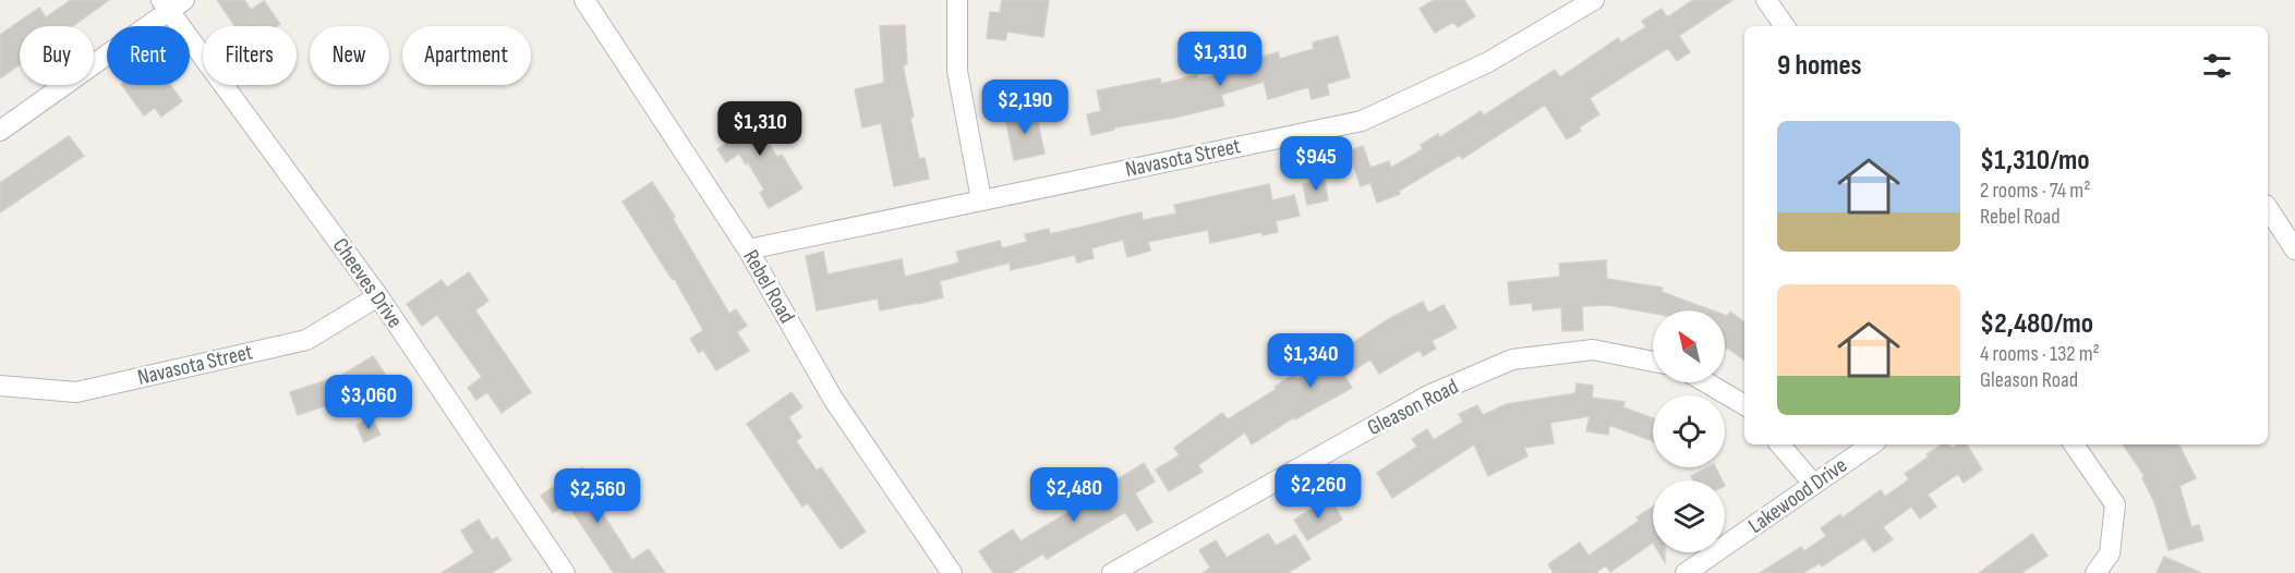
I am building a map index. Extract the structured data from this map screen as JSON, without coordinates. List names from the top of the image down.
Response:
{
  "streets": {
    "street": [
      "Navasota Street",
      "Cheeves Drive",
      "Rebel Road",
      "Gleason Road",
      "Lakewood Drive"
    ]
  },
  "crossings": [
    ["Navasota Street", "Cheeves Drive"],
    ["Navasota Street", "Rebel Road"]
  ],
  "north": "top left",
  "page": {
    "chip": [
      "Buy",
      "Rent",
      "Filters",
      "New",
      "Apartment"
    ],
    "heading": "9 homes",
    "price": [
      "$1,310",
      "$2,190",
      "$1,310",
      "$945",
      "$1,340",
      "$3,060",
      "$2,260",
      "$2,480",
      "$2,560"
    ],
    "list": [
      {
        "name": "$1,310/mo",
        "note": "2 rooms · 74 m² · Rebel Road"
      },
      {
        "name": "$2,480/mo",
        "note": "4 rooms · 132 m² · Gleason Road"
      }
    ]
  }
}
